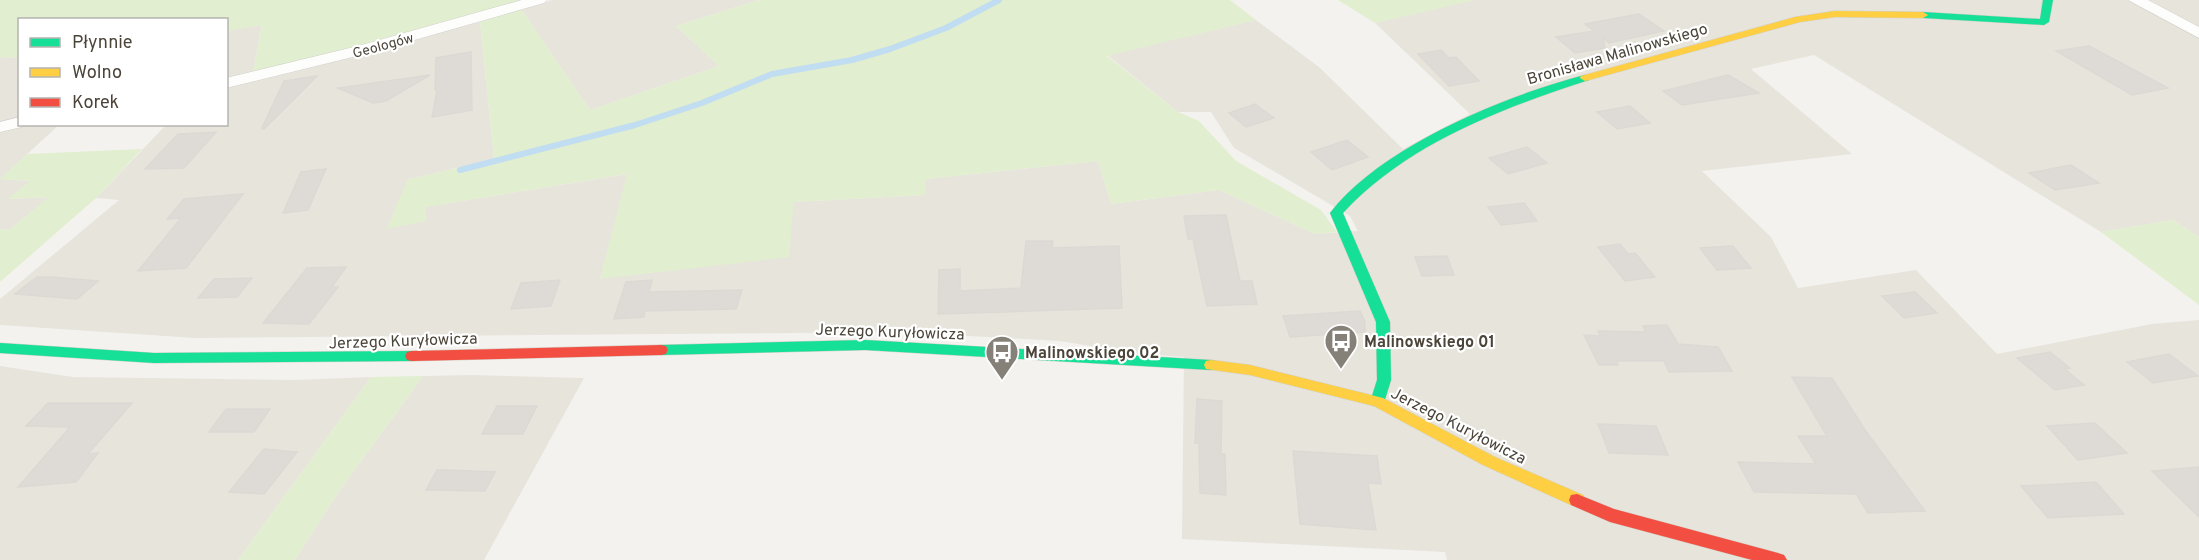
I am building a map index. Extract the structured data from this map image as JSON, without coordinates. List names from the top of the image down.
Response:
{
  "streets": {
    "street": ["Geologów", "Bronisława Malinowskiego", "Jerzego Kuryłowicza"]
  },
  "crossings": [
    ["Bronisława Malinowskiego", "Jerzego Kuryłowicza"]
  ],
  "places": {
    "bus stop": ["Malinowskiego 01", "Malinowskiego 02"]
  },
  "legend": ["Płynnie", "Wolno", "Korek"]
}
